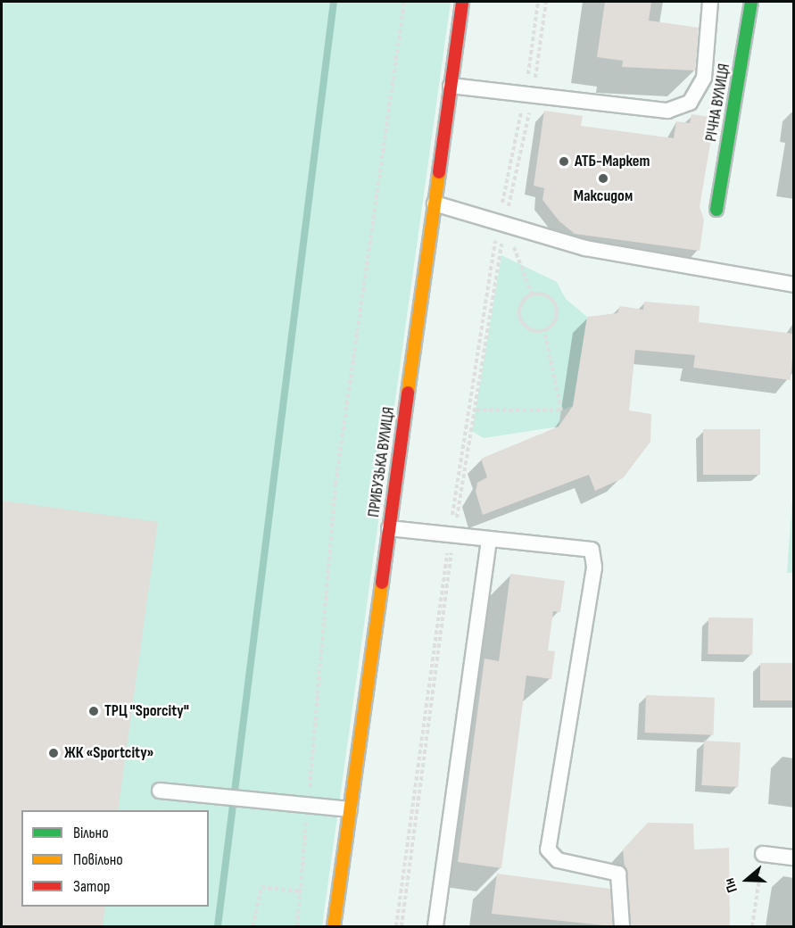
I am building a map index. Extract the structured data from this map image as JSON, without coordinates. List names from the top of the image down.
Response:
{
  "streets": {
    "street": ["РІЧНА ВУЛИЦЯ", "ПРИБУЗЬКА ВУЛИЦЯ"]
  },
  "places": [
    "АТБ-Маркет",
    "Максидом",
    "ТРЦ \"Sporcity\"",
    "ЖК «Sportcity»"
  ],
  "legend": ["Вільно", "Повільно", "Затор"],
  "north": "left"
}
